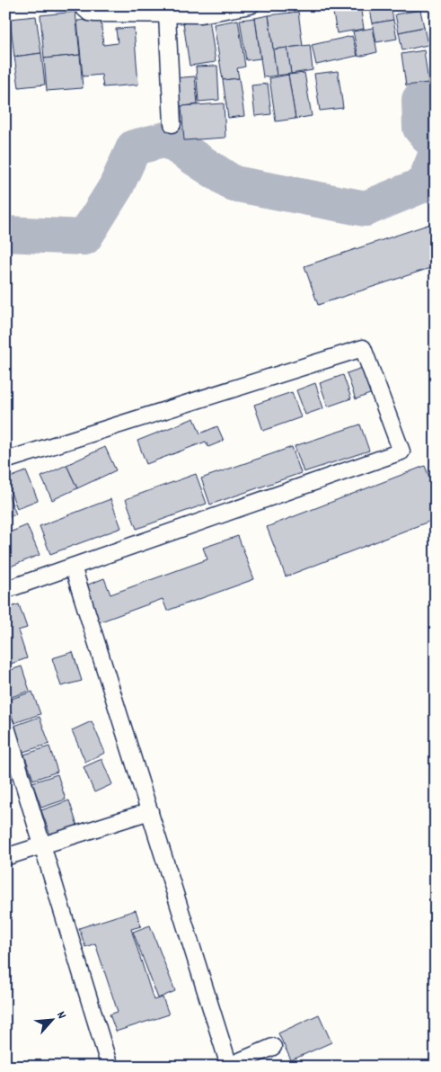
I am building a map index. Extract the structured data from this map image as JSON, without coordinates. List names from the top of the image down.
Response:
{
  "north": "top right"
}
